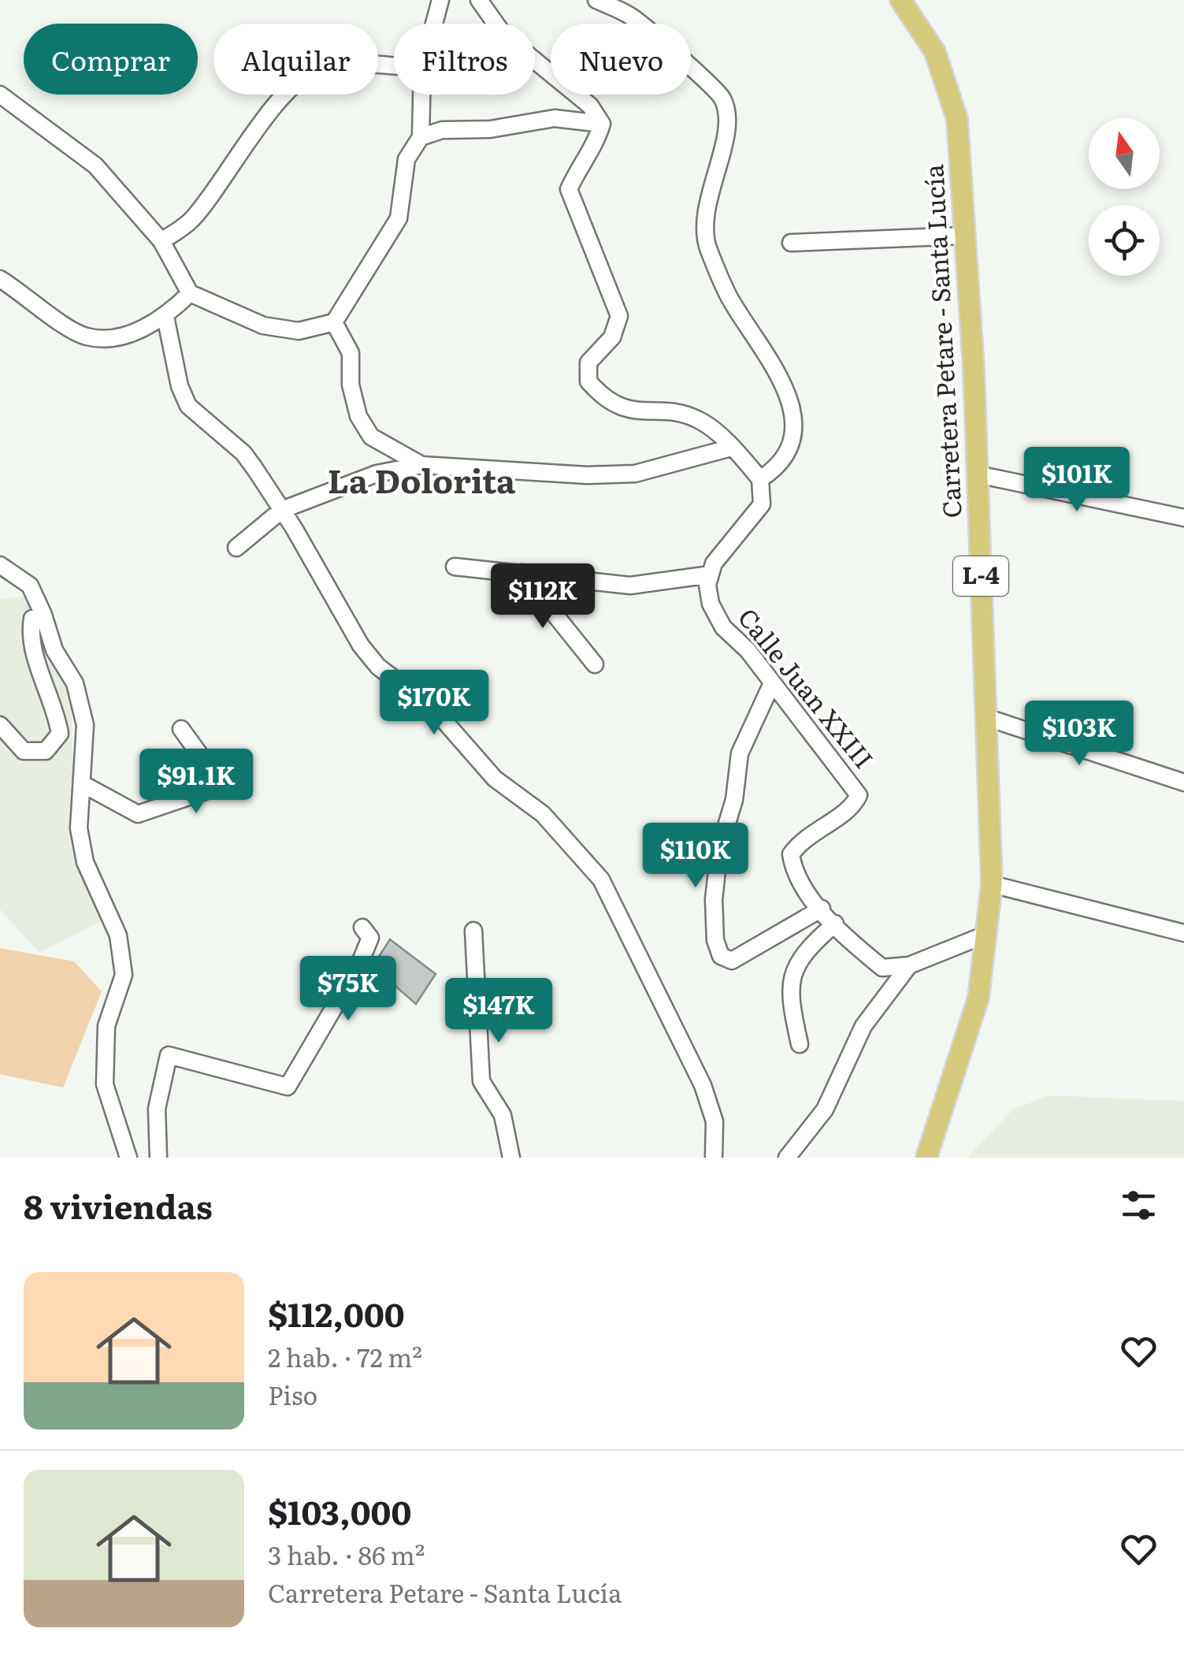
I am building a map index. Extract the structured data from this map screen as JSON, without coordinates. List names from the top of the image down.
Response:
{
  "streets": {
    "main road": ["Carretera Petare - Santa Lucía", "L-4"],
    "street": ["Calle Juan XXIII"]
  },
  "districts": ["La Dolorita"],
  "north": "top",
  "page": {
    "chip": [
      "Comprar",
      "Alquilar",
      "Filtros",
      "Nuevo"
    ],
    "price": [
      "$101K",
      "$112K",
      "$170K",
      "$103K",
      "$91.1K",
      "$110K",
      "$75K",
      "$147K"
    ],
    "heading": "8 viviendas",
    "list": [
      {
        "name": "$112,000",
        "note": "2 hab. · 72 m² · Piso"
      },
      {
        "name": "$103,000",
        "note": "3 hab. · 86 m² · Carretera Petare - Santa Lucía"
      }
    ]
  }
}
